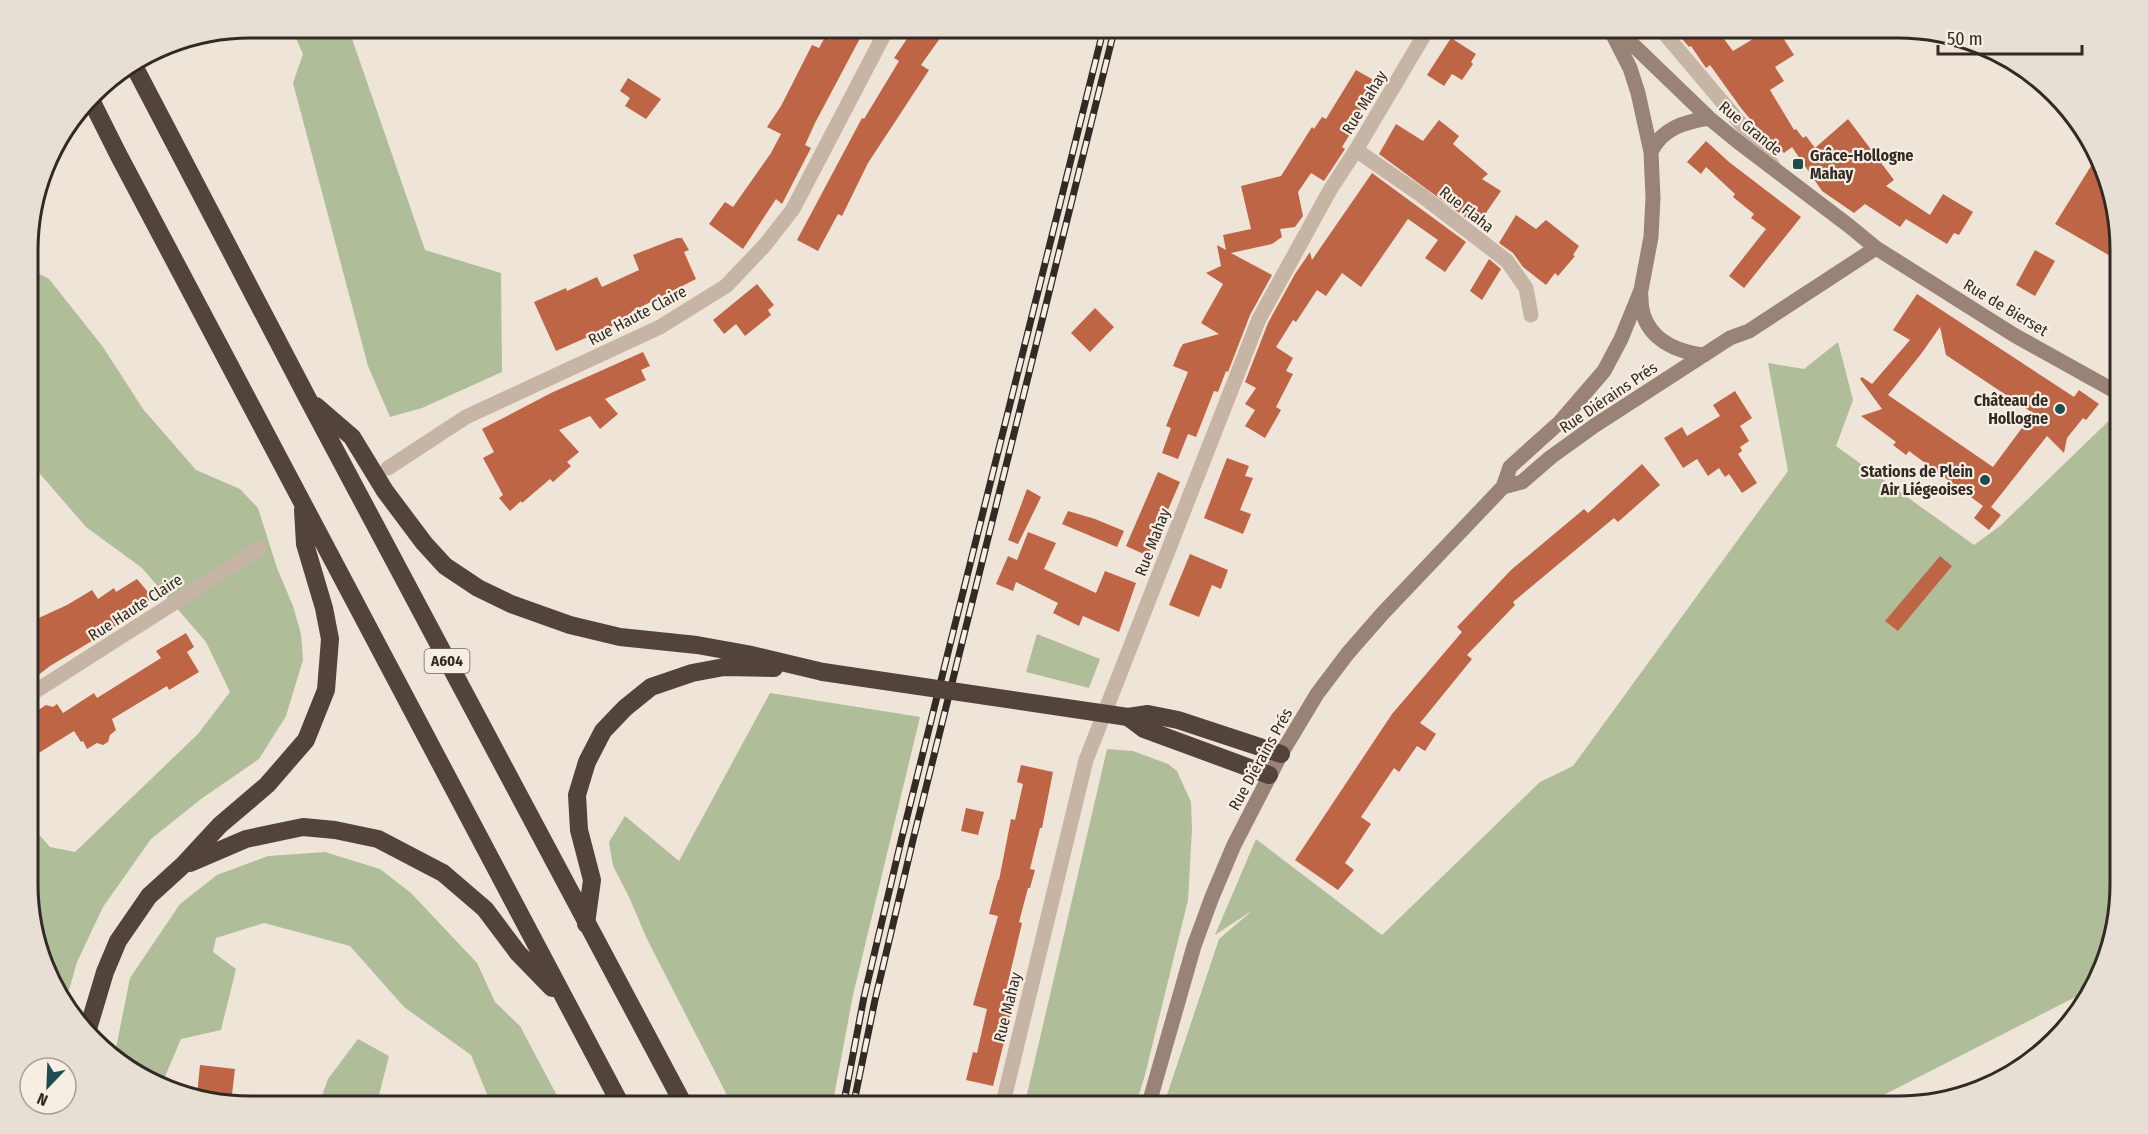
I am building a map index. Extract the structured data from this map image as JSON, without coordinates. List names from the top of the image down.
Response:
{
  "streets": {
    "highway": ["A604"],
    "main road": ["Rue Grande", "Rue de Bierset", "Rue Diérains Prés"],
    "street": ["Rue Mahay", "Rue Flaha", "Rue Haute Claire"]
  },
  "crossings": [
    ["Rue Mahay", "Rue Flaha"],
    ["Rue Grande", "Rue de Bierset"],
    ["Rue Grande", "Rue Diérains Prés"],
    ["Rue de Bierset", "Rue Diérains Prés"]
  ],
  "places": {
    "transit": ["Grâce-Hollogne Mahay"],
    "other": ["Château de Hollogne", "Stations de Plein Air Liégeoises"]
  },
  "scale_bar": "50 m",
  "north": "bottom left"
}
